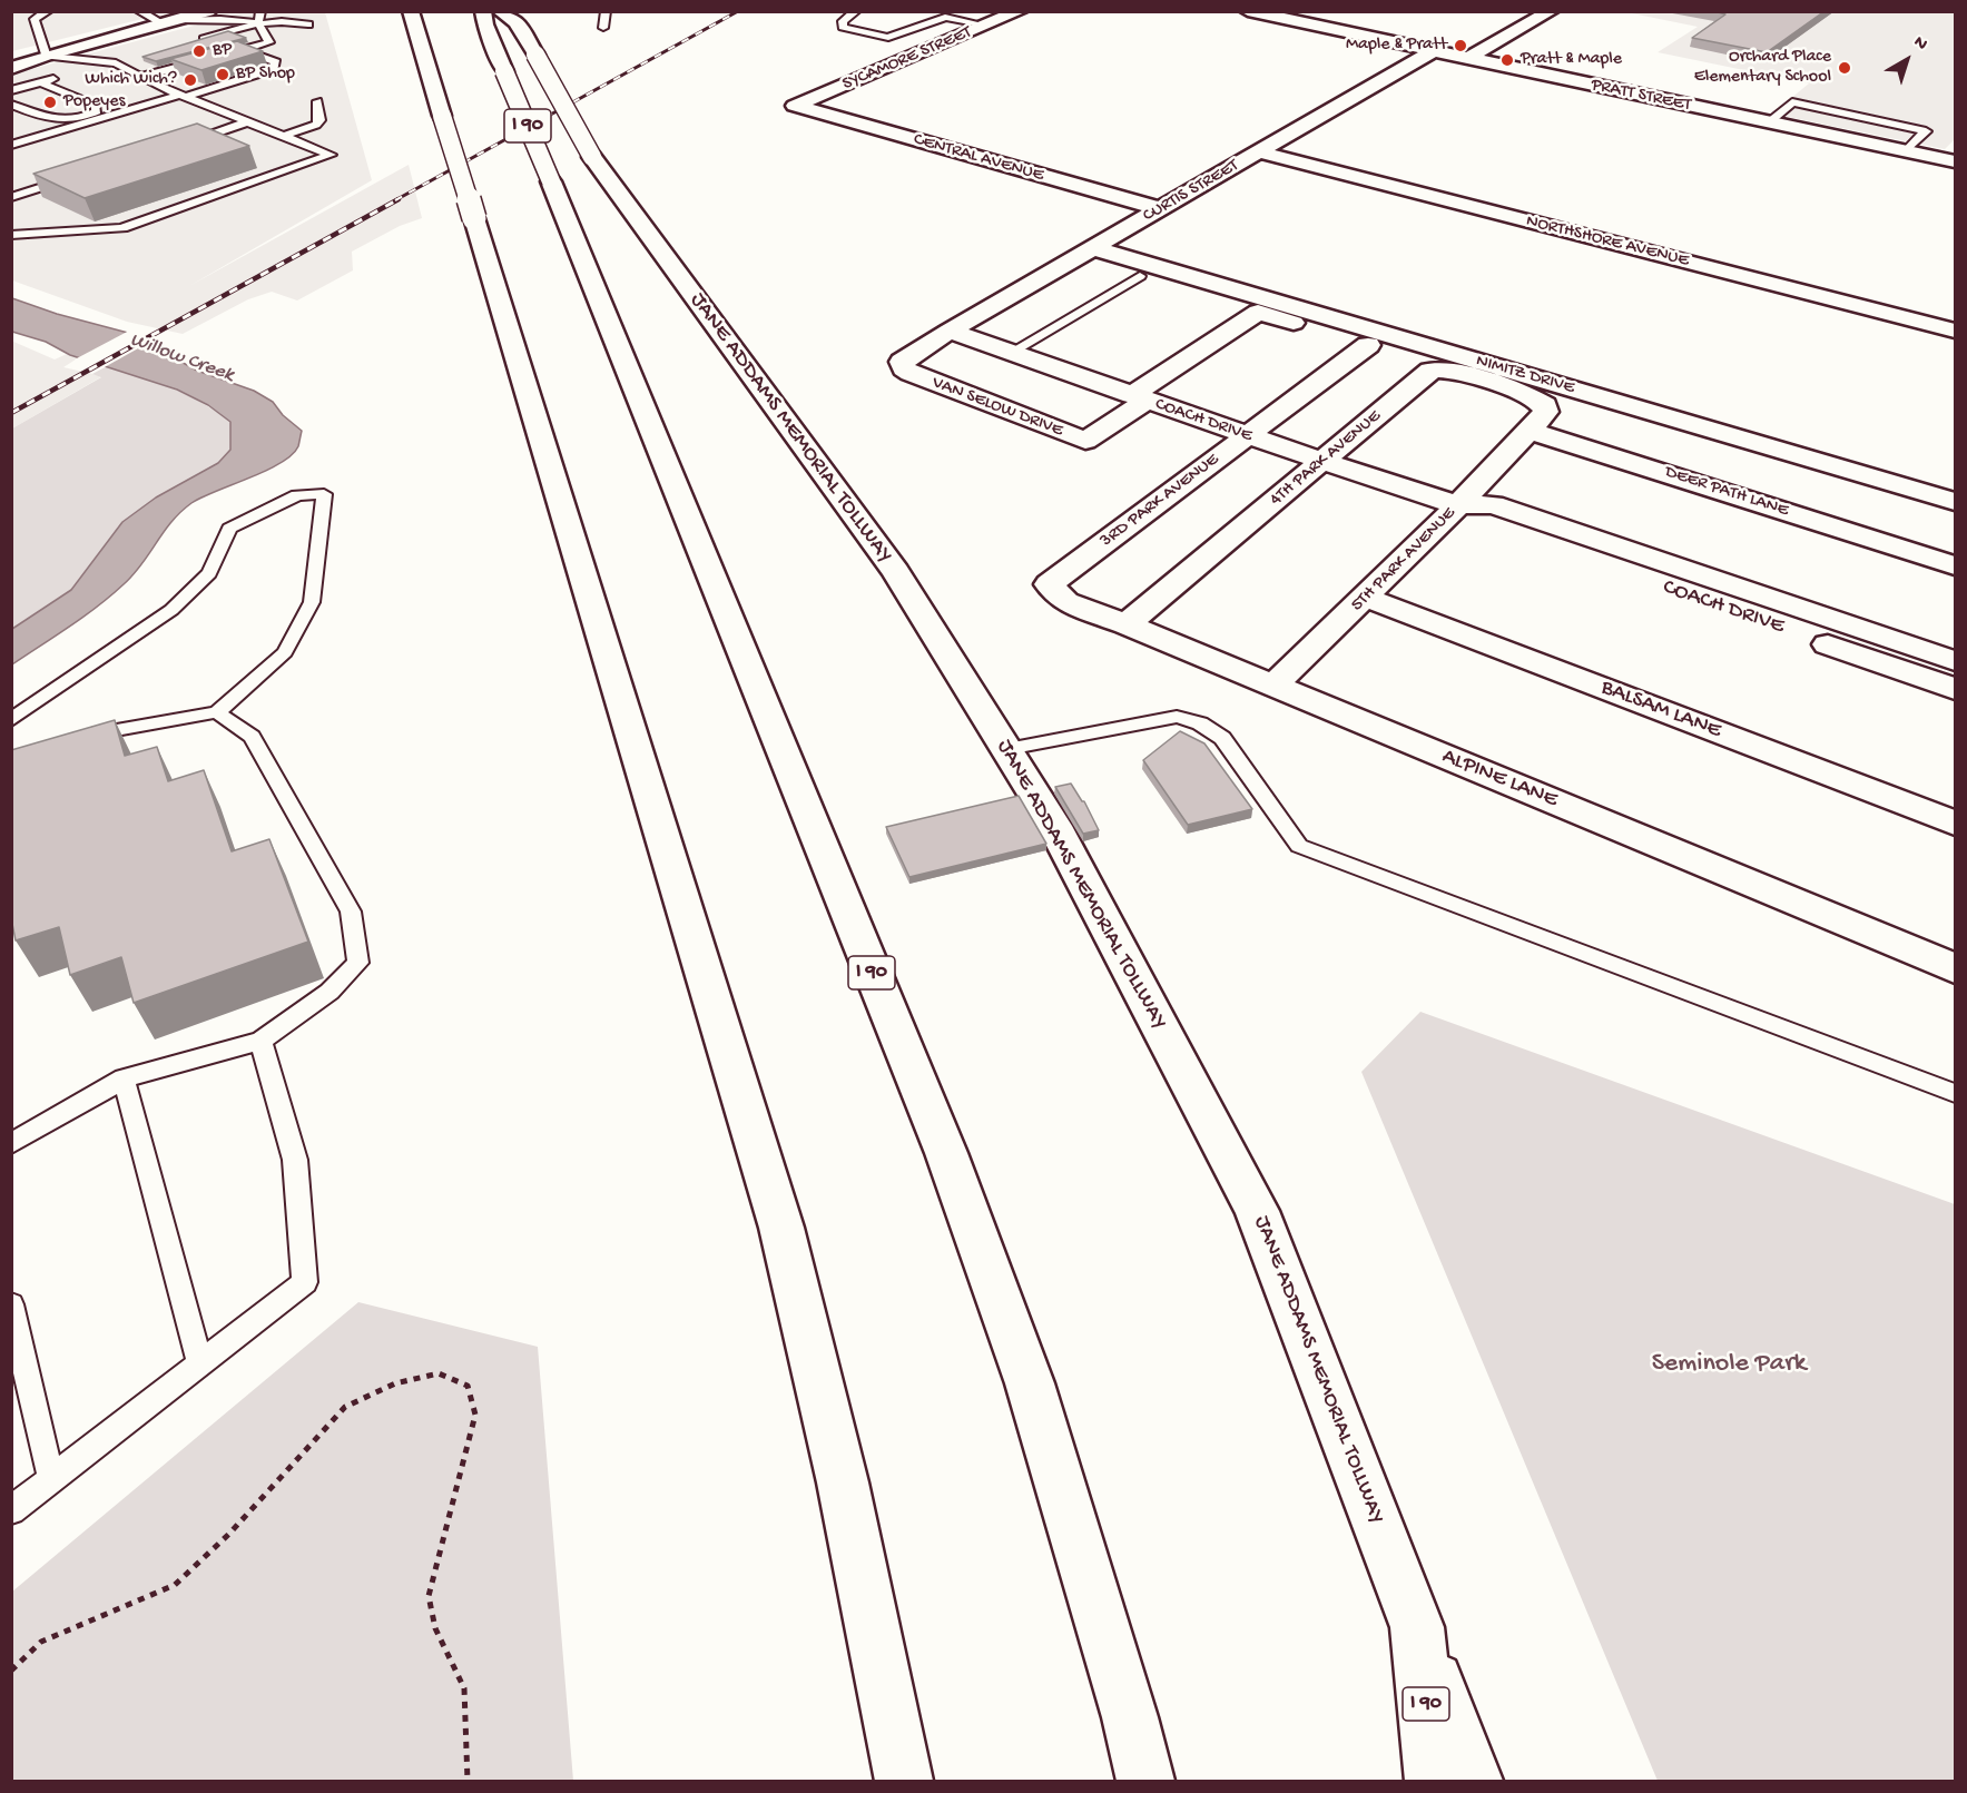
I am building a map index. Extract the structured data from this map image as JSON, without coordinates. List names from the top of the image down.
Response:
{
  "streets": {
    "main road": [
      "SYCAMORE STREET",
      "PRATT STREET",
      "I 90",
      "CENTRAL AVENUE",
      "CURTIS STREET",
      "NORTHSHORE AVENUE",
      "NIMITZ DRIVE",
      "VAN SELOW DRIVE",
      "COACH DRIVE",
      "JANE ADDAMS MEMORIAL TOLLWAY",
      "4TH PARK AVENUE",
      "DEER PATH LANE",
      "3RD PARK AVENUE",
      "5TH PARK AVENUE",
      "BALSAM LANE",
      "ALPINE LANE"
    ]
  },
  "crossings": [
    ["SYCAMORE STREET", "CENTRAL AVENUE"],
    ["PRATT STREET", "CURTIS STREET"],
    ["CENTRAL AVENUE", "CURTIS STREET"],
    ["CURTIS STREET", "NORTHSHORE AVENUE"],
    ["CURTIS STREET", "NIMITZ DRIVE"],
    ["CURTIS STREET", "VAN SELOW DRIVE"],
    ["CURTIS STREET", "COACH DRIVE"],
    ["VAN SELOW DRIVE", "COACH DRIVE"],
    ["VAN SELOW DRIVE", "3RD PARK AVENUE"],
    ["COACH DRIVE", "4TH PARK AVENUE"],
    ["COACH DRIVE", "3RD PARK AVENUE"],
    ["COACH DRIVE", "5TH PARK AVENUE"],
    ["4TH PARK AVENUE", "DEER PATH LANE"],
    ["4TH PARK AVENUE", "5TH PARK AVENUE"],
    ["4TH PARK AVENUE", "ALPINE LANE"],
    ["DEER PATH LANE", "5TH PARK AVENUE"],
    ["3RD PARK AVENUE", "ALPINE LANE"],
    ["5TH PARK AVENUE", "BALSAM LANE"],
    ["5TH PARK AVENUE", "ALPINE LANE"]
  ],
  "water": ["Willow Creek"],
  "parks": ["Seminole Park"],
  "places": [
    "Maple & Pratt",
    "BP",
    "Pratt & Maple",
    "Orchard Place Elementary School",
    "BP Shop",
    "Which Wich?",
    "Popeyes"
  ],
  "north": "top right"
}
